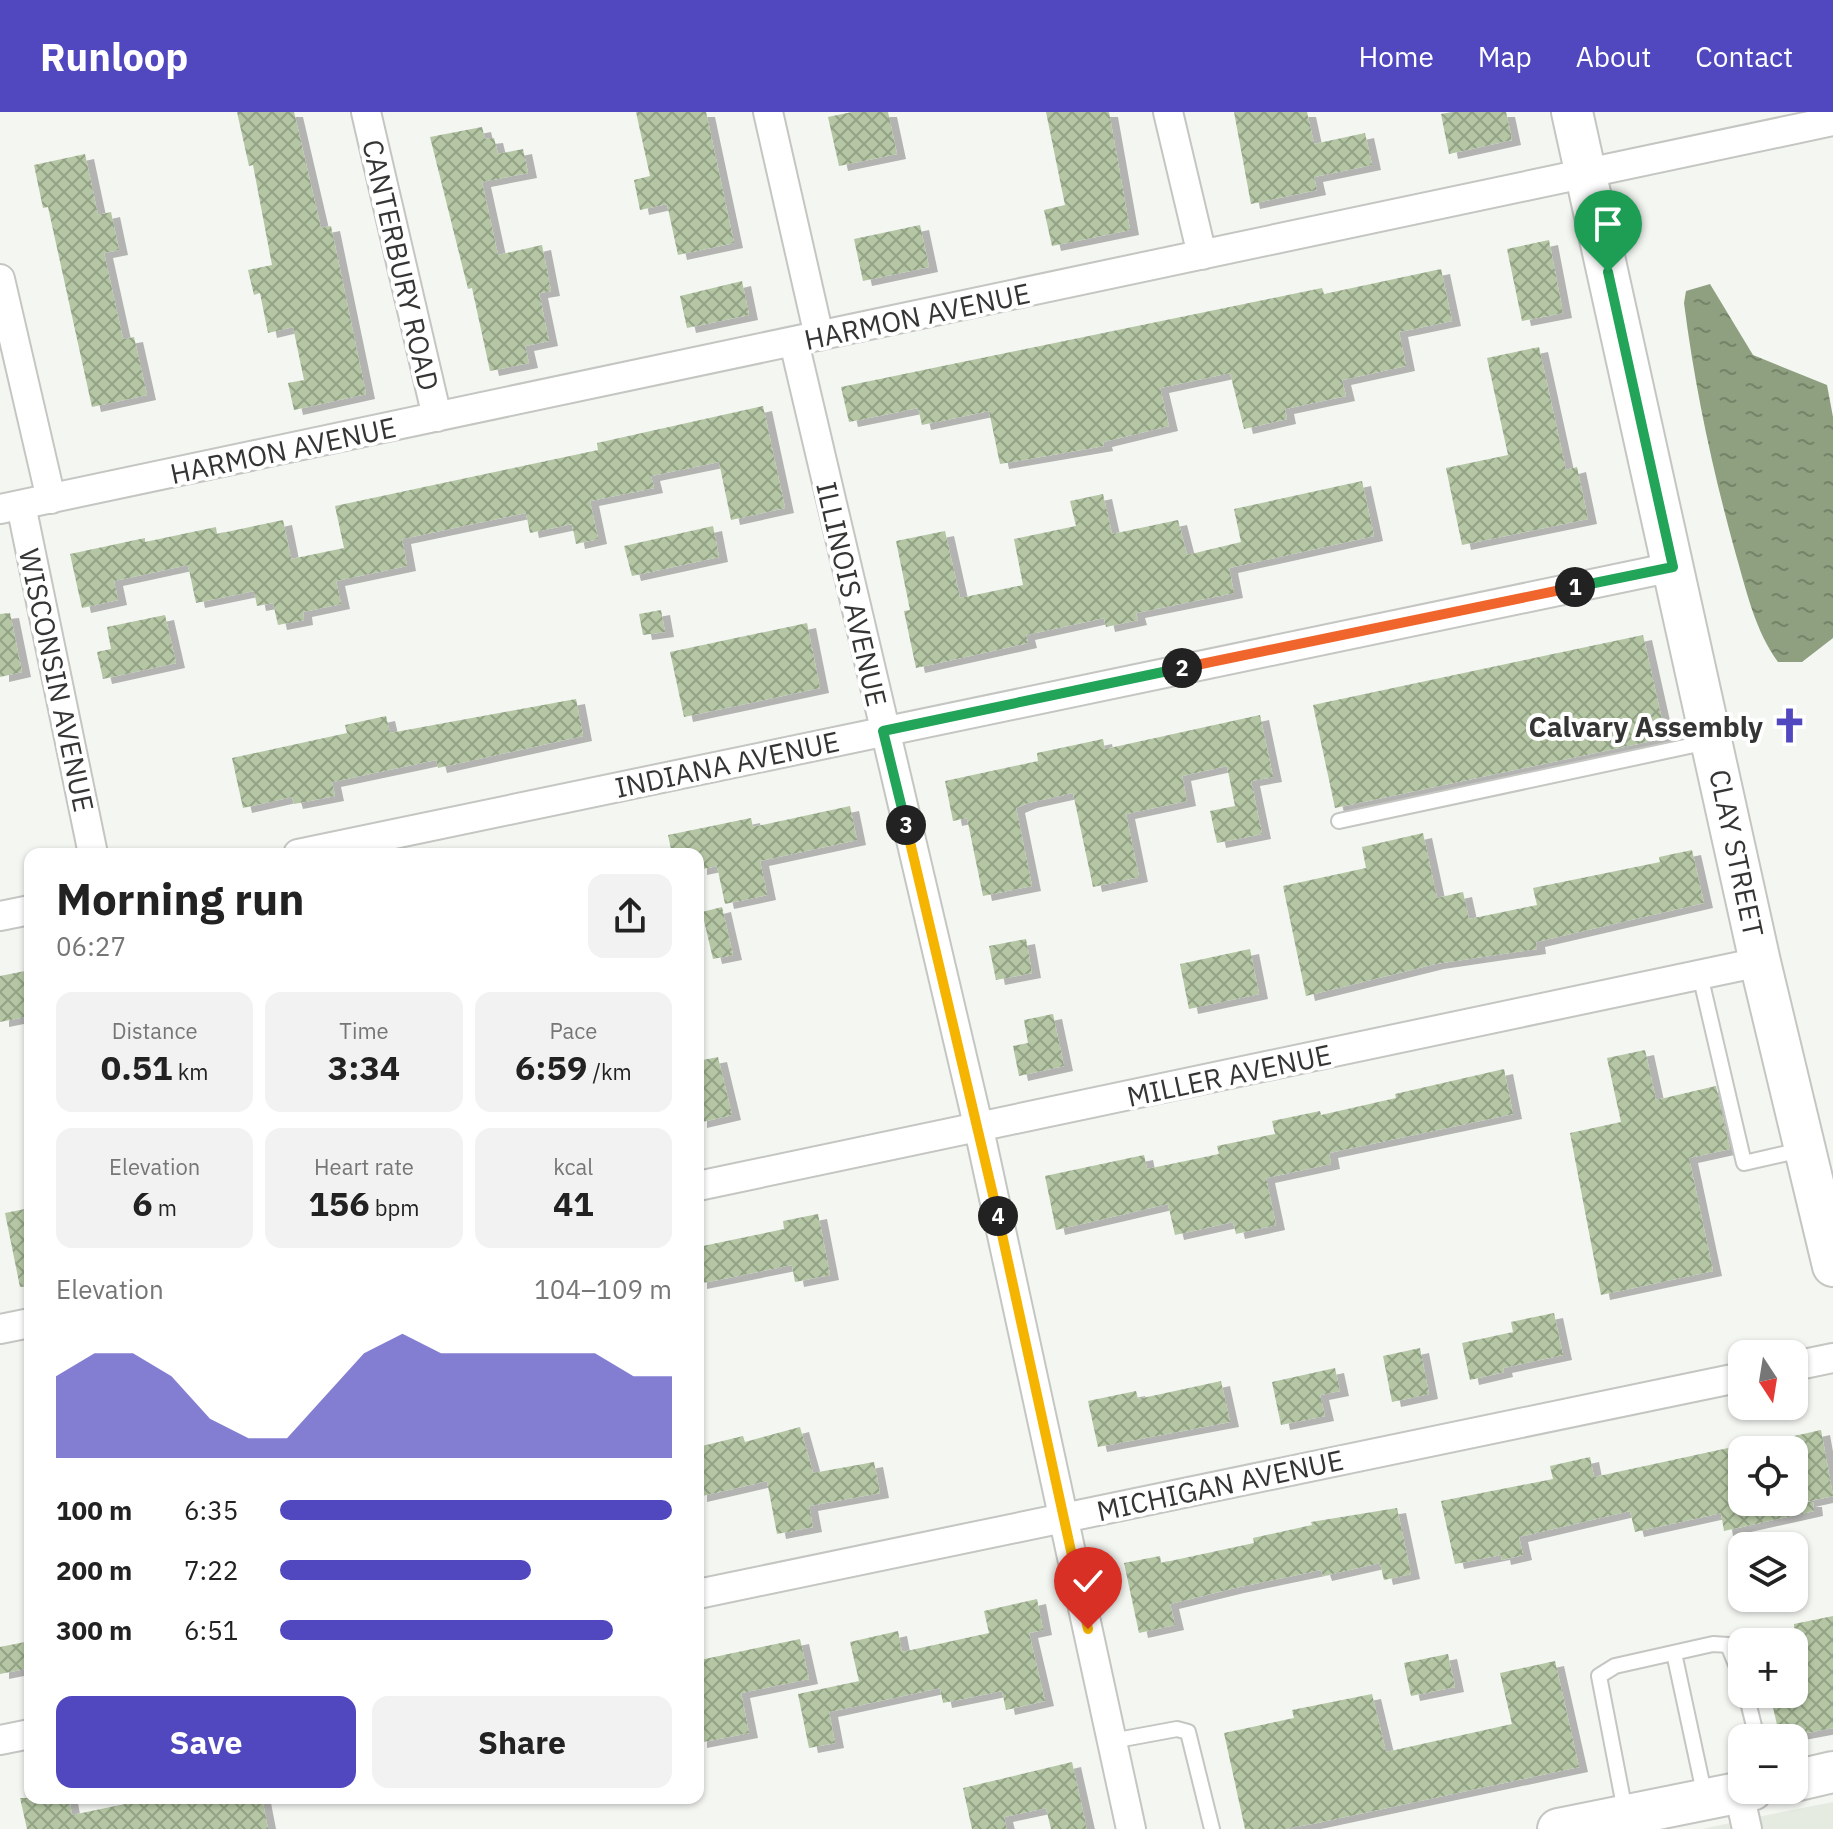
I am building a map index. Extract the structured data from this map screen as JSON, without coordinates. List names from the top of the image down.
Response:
{
  "streets": {
    "street": [
      "CANTERBURY ROAD",
      "HARMON AVENUE",
      "ILLINOIS AVENUE",
      "WISCONSIN AVENUE",
      "INDIANA AVENUE",
      "CLAY STREET",
      "MILLER AVENUE",
      "MICHIGAN AVENUE"
    ]
  },
  "crossings": [
    ["CANTERBURY ROAD", "HARMON AVENUE"],
    ["HARMON AVENUE", "ILLINOIS AVENUE"],
    ["HARMON AVENUE", "WISCONSIN AVENUE"],
    ["HARMON AVENUE", "CLAY STREET"],
    ["ILLINOIS AVENUE", "INDIANA AVENUE"],
    ["ILLINOIS AVENUE", "MILLER AVENUE"],
    ["ILLINOIS AVENUE", "MICHIGAN AVENUE"],
    ["INDIANA AVENUE", "CLAY STREET"],
    ["CLAY STREET", "MILLER AVENUE"]
  ],
  "places": {
    "church": ["Calvary Assembly"]
  },
  "north": "bottom",
  "page": {
    "header": "Runloop",
    "nav": [
      "Home",
      "Map",
      "About",
      "Contact"
    ],
    "pins": [
      "1",
      "2",
      "3",
      "4"
    ],
    "heading": ["Morning run", "06:27"],
    "stats": [
      ["Distance", "0.51 km"],
      ["Time", "3:34"],
      ["Pace", "6:59 /km"],
      ["Elevation", "6 m"],
      ["Heart rate", "156 bpm"],
      ["kcal", "41"]
    ],
    "chart": ["Elevation", "104–109 m"],
    "map_buttons": ["+", "−"],
    "list": [
      {
        "name": "100 m",
        "note": "6:35"
      },
      {
        "name": "200 m",
        "note": "7:22"
      },
      {
        "name": "300 m",
        "note": "6:51"
      }
    ],
    "buttons": ["Save", "Share"]
  }
}
